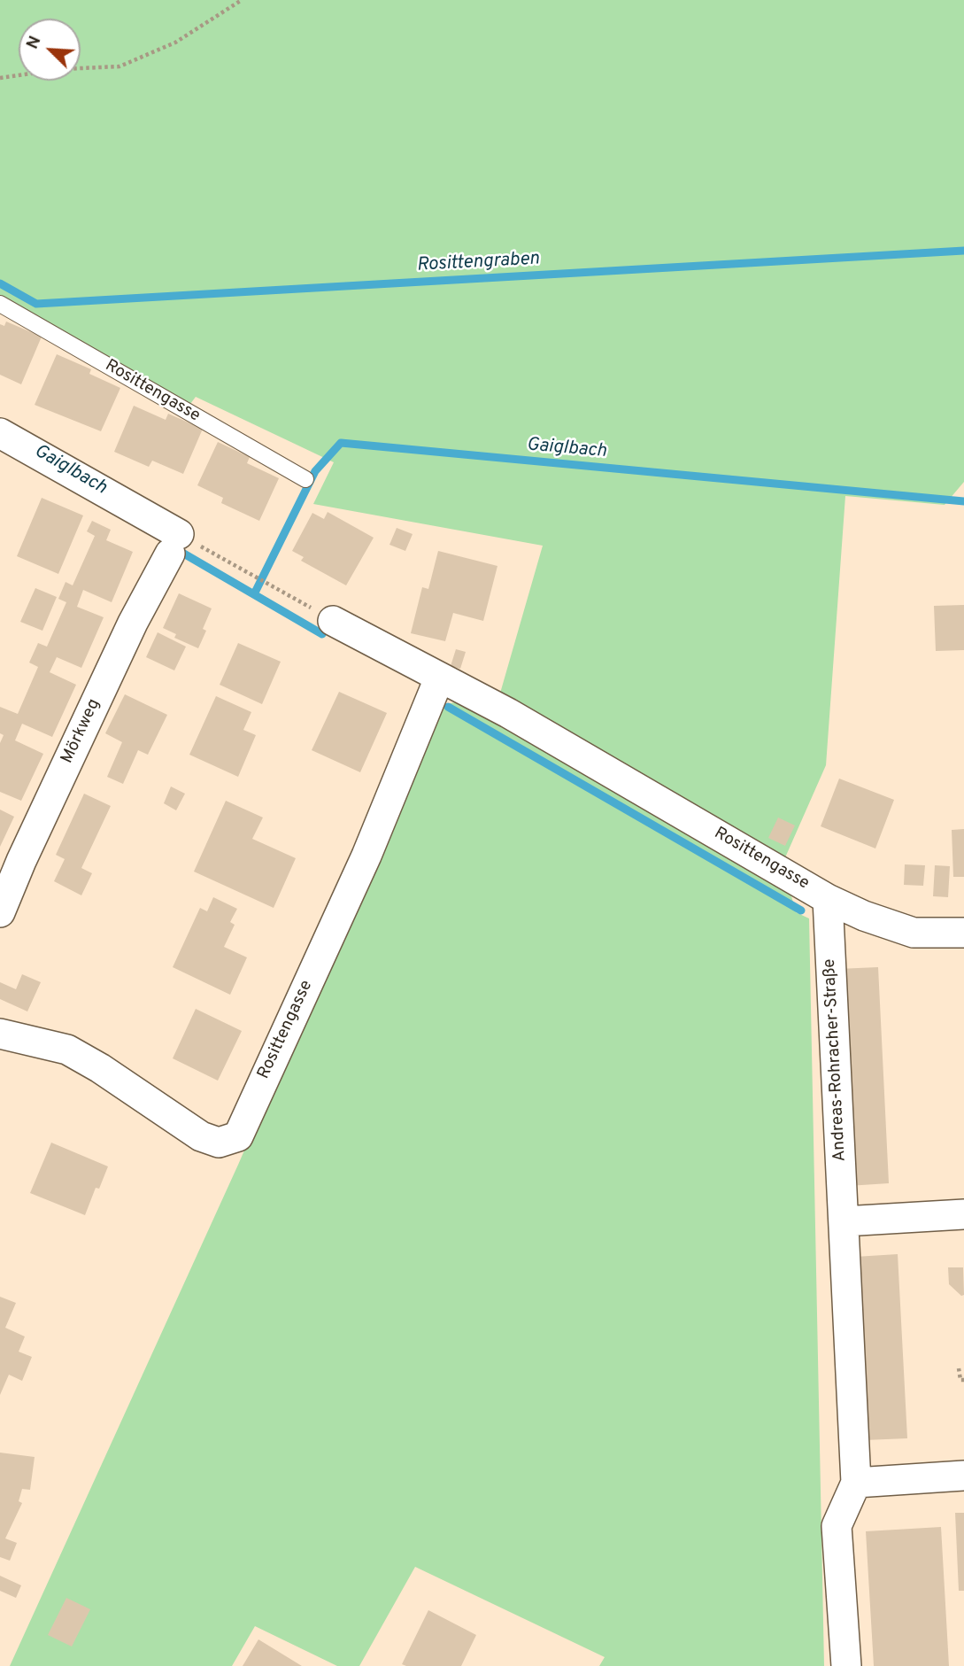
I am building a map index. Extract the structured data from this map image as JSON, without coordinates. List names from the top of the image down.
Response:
{
  "streets": {
    "street": ["Rosittengasse", "Mörkweg", "Andreas-Rohracher-Straße"]
  },
  "crossings": [
    ["Rosittengasse", "Andreas-Rohracher-Straße"]
  ],
  "water": ["Rosittengraben", "Gaiglbach"],
  "north": "top left"
}
